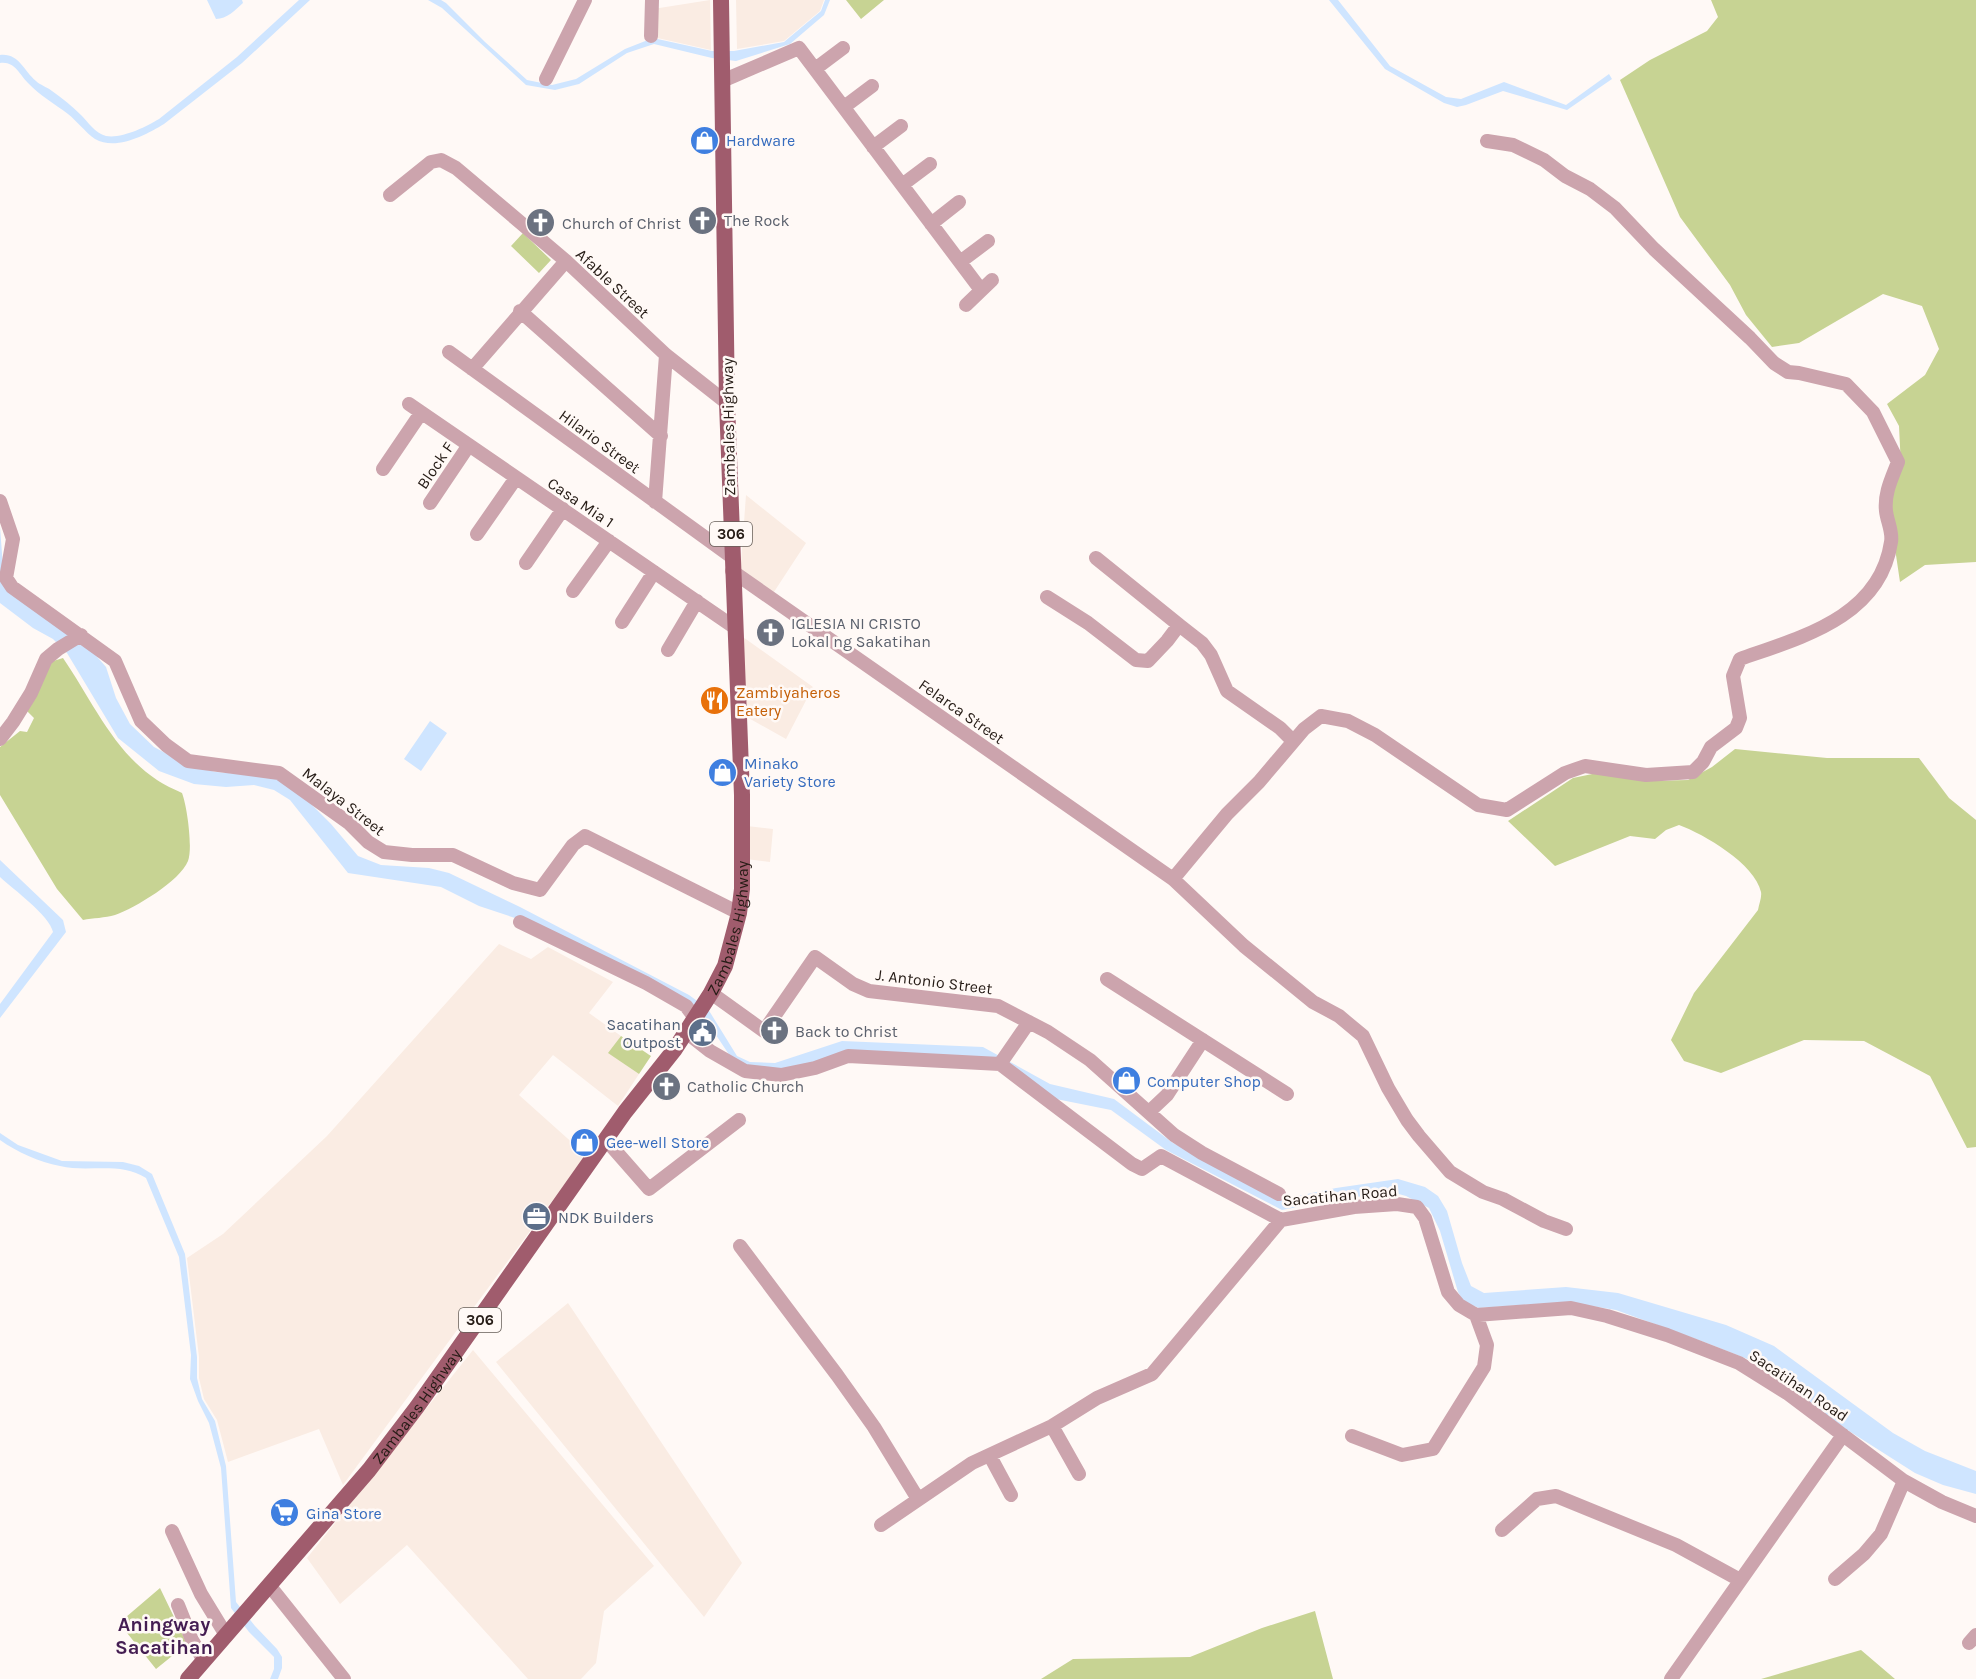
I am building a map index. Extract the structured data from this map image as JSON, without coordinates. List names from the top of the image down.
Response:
{
  "streets": {
    "main road": ["Zambales Highway", "306"],
    "street": [
      "Afable Street",
      "Hilario Street",
      "Block F",
      "Casa Mia 1",
      "Felarca Street",
      "Malaya Street",
      "J. Antonio Street",
      "Sacatihan Road"
    ]
  },
  "crossings": [
    ["Afable Street", "Zambales Highway"],
    ["Zambales Highway", "Hilario Street"],
    ["Zambales Highway", "Casa Mia 1"],
    ["Zambales Highway", "Felarca Street"],
    ["Zambales Highway", "Malaya Street"],
    ["Zambales Highway", "J. Antonio Street"],
    ["Hilario Street", "Felarca Street"],
    ["Block F", "Casa Mia 1"]
  ],
  "districts": ["Aningway Sacatihan"],
  "places": {
    "shop": [
      "Hardware",
      "Minako Variety Store",
      "Computer Shop",
      "Gee-well Store"
    ],
    "church": [
      "The Rock",
      "Church of Christ",
      "IGLESIA NI CRISTO Lokal ng Sakatihan",
      "Back to Christ",
      "Catholic Church"
    ],
    "restaurant": ["Zambiyaheros Eatery"],
    "public building": ["Sacatihan Outpost"],
    "office": ["NDK Builders"],
    "supermarket": ["Gina Store"]
  }
}
